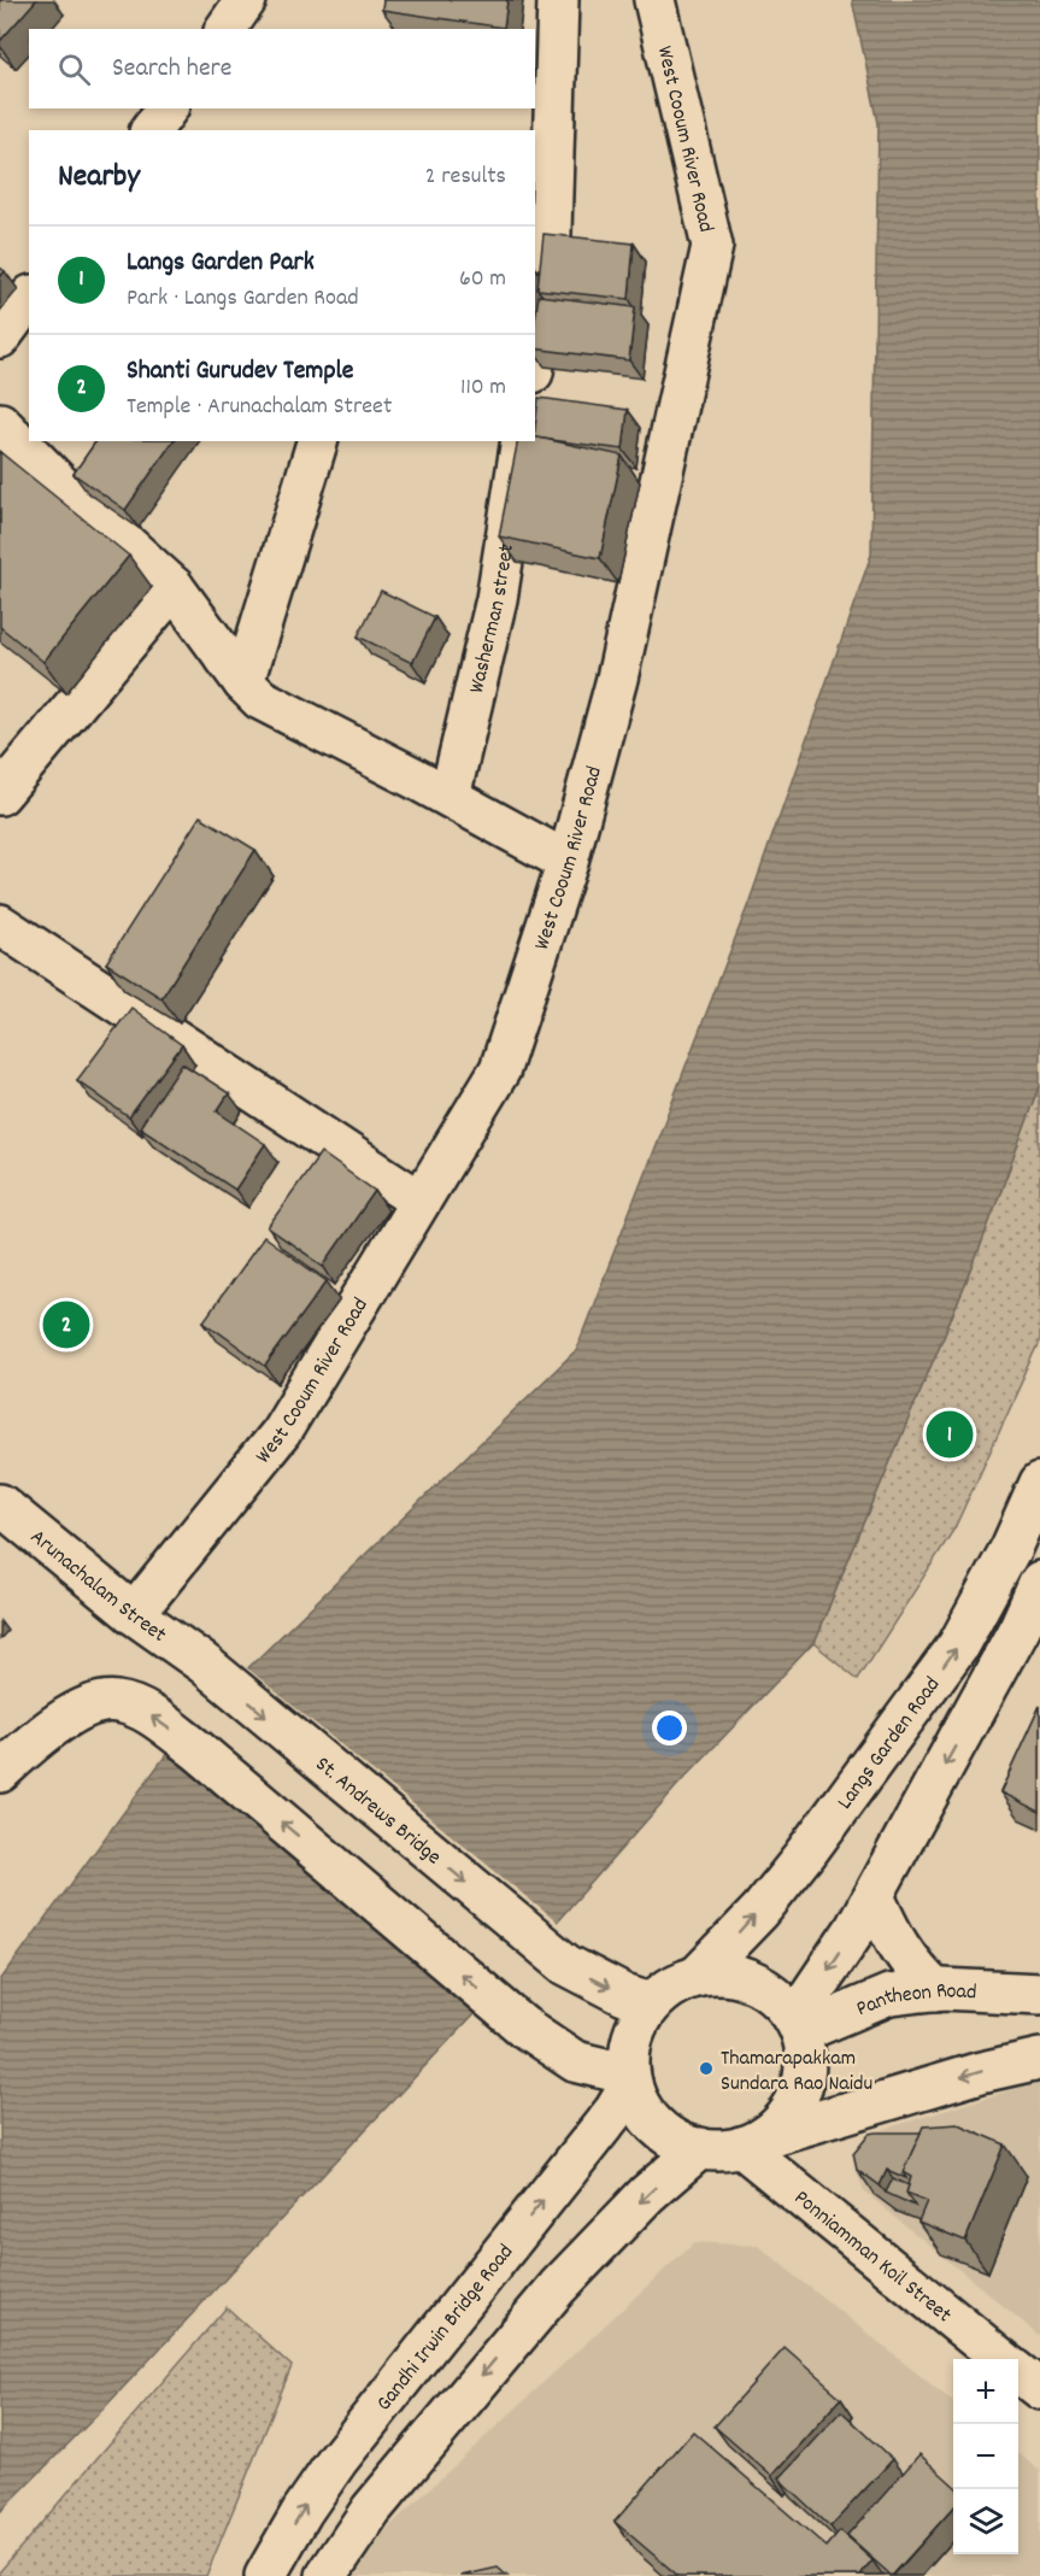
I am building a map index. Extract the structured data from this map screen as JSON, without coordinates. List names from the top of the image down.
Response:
{
  "streets": {
    "street": [
      "West Cooum River Road",
      "Washerman street",
      "Arunachalam Street",
      "Langs Garden Road",
      "St. Andrews Bridge",
      "Pantheon Road",
      "Ponniamman Koil Street",
      "Gandhi Irwin Bridge Road"
    ]
  },
  "crossings": [
    ["West Cooum River Road", "Arunachalam Street"],
    ["Arunachalam Street", "St. Andrews Bridge"],
    ["Langs Garden Road", "St. Andrews Bridge"],
    ["Langs Garden Road", "Pantheon Road"],
    ["Langs Garden Road", "Ponniamman Koil Street"],
    ["Langs Garden Road", "Gandhi Irwin Bridge Road"],
    ["St. Andrews Bridge", "Pantheon Road"],
    ["St. Andrews Bridge", "Ponniamman Koil Street"],
    ["St. Andrews Bridge", "Gandhi Irwin Bridge Road"],
    ["Pantheon Road", "Ponniamman Koil Street"],
    ["Pantheon Road", "Gandhi Irwin Bridge Road"],
    ["Ponniamman Koil Street", "Gandhi Irwin Bridge Road"]
  ],
  "one_way": ["St. Andrews Bridge"],
  "places": ["Thamarapakkam Sundara Rao Naidu"],
  "page": {
    "search": "Search here",
    "heading": ["Nearby", "2 results"],
    "list": [
      {
        "mark": "1",
        "name": "Langs Garden Park",
        "note": "Park · Langs Garden Road",
        "value": "60 m"
      },
      {
        "mark": "2",
        "name": "Shanti Gurudev Temple",
        "note": "Temple · Arunachalam Street",
        "value": "110 m"
      }
    ],
    "pins": ["2", "1"],
    "map_buttons": ["+", "−"]
  }
}
